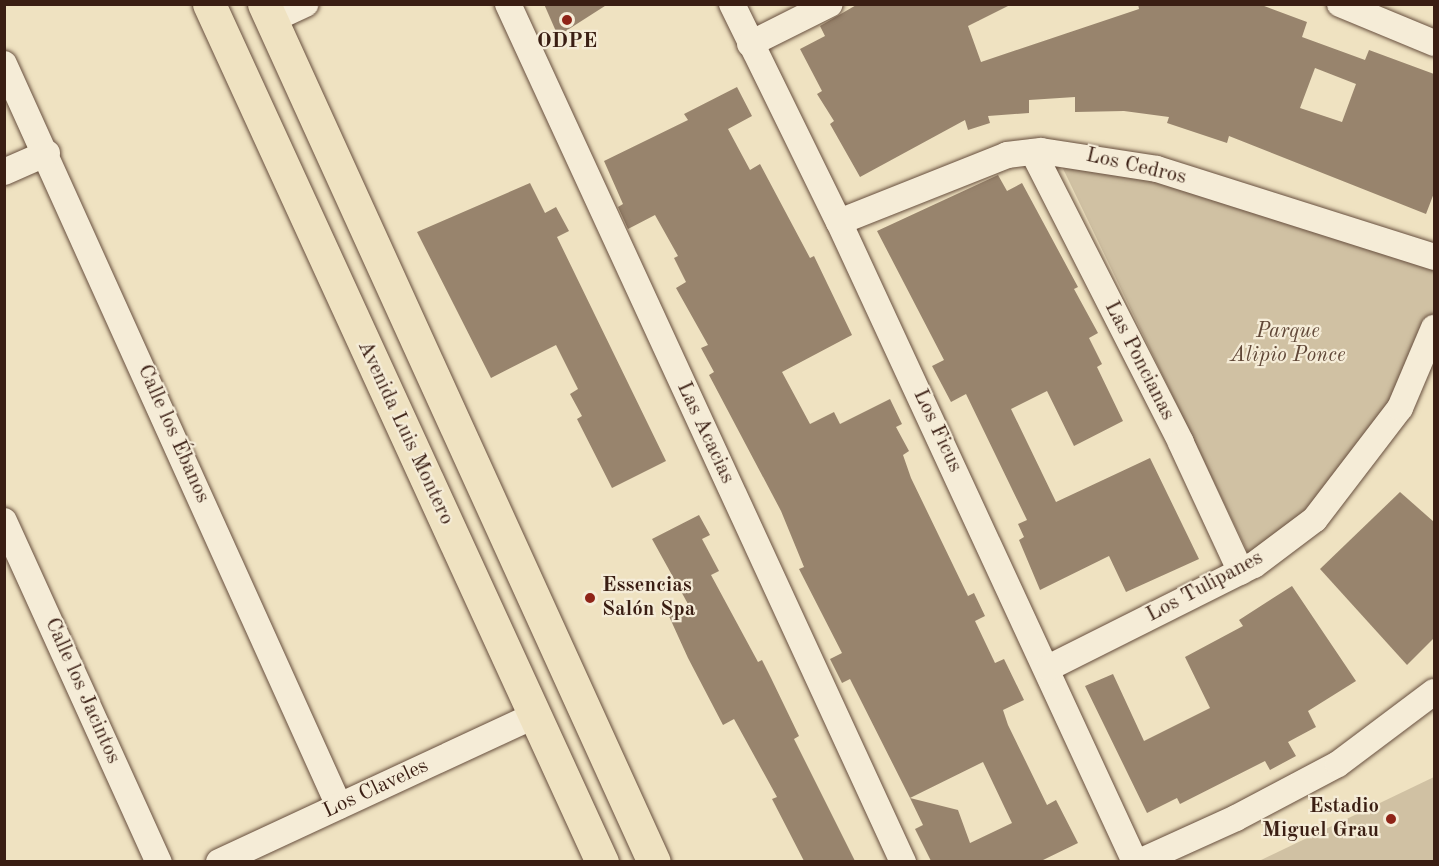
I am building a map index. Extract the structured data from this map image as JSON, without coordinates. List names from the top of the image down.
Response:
{
  "streets": {
    "main road": ["Avenida Luis Montero"],
    "street": [
      "Los Cedros",
      "Las Poncianas",
      "Los Ficus",
      "Las Acacias",
      "Calle los Ébanos",
      "Los Tulipanes",
      "Calle los Jacintos",
      "Los Claveles"
    ]
  },
  "crossings": [
    ["Los Cedros", "Las Poncianas"],
    ["Los Cedros", "Los Ficus"],
    ["Las Poncianas", "Los Tulipanes"],
    ["Los Ficus", "Los Tulipanes"],
    ["Avenida Luis Montero", "Los Claveles"],
    ["Calle los Ébanos", "Los Claveles"]
  ],
  "parks": ["Parque Alipio Ponce"],
  "places": ["ODPE", "Essencias Salón Spa", "Estadio Miguel Grau"]
}
